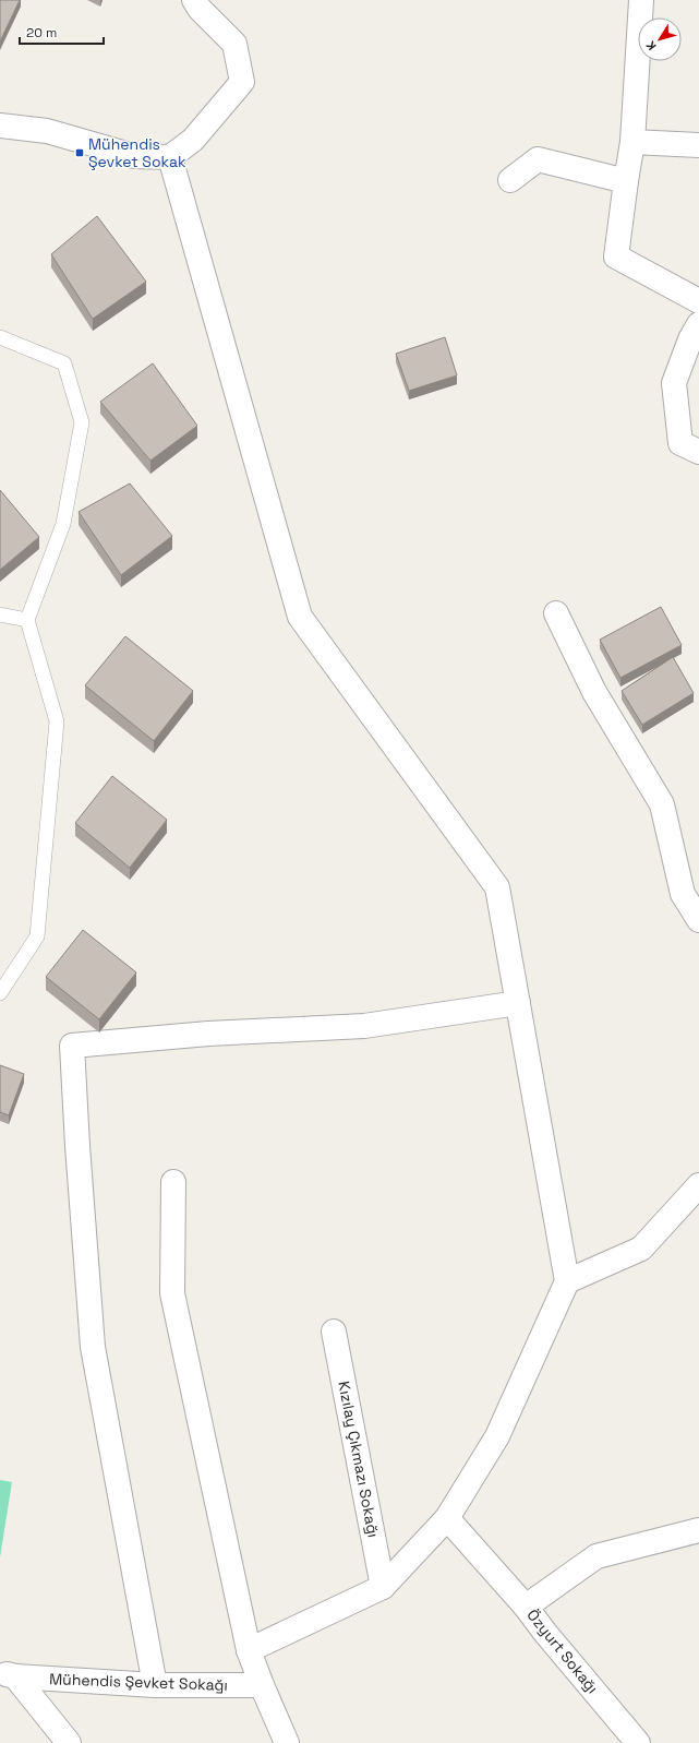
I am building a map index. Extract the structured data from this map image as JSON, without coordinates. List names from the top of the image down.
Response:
{
  "streets": {
    "street": ["Kızılay Çıkmazı Sokağı", "Özyurt Sokağı", "Mühendis Şevket Sokağı"]
  },
  "places": {
    "transit": ["Mühendis Şevket Sokak"]
  },
  "scale_bar": "20 m",
  "north": "bottom left"
}
